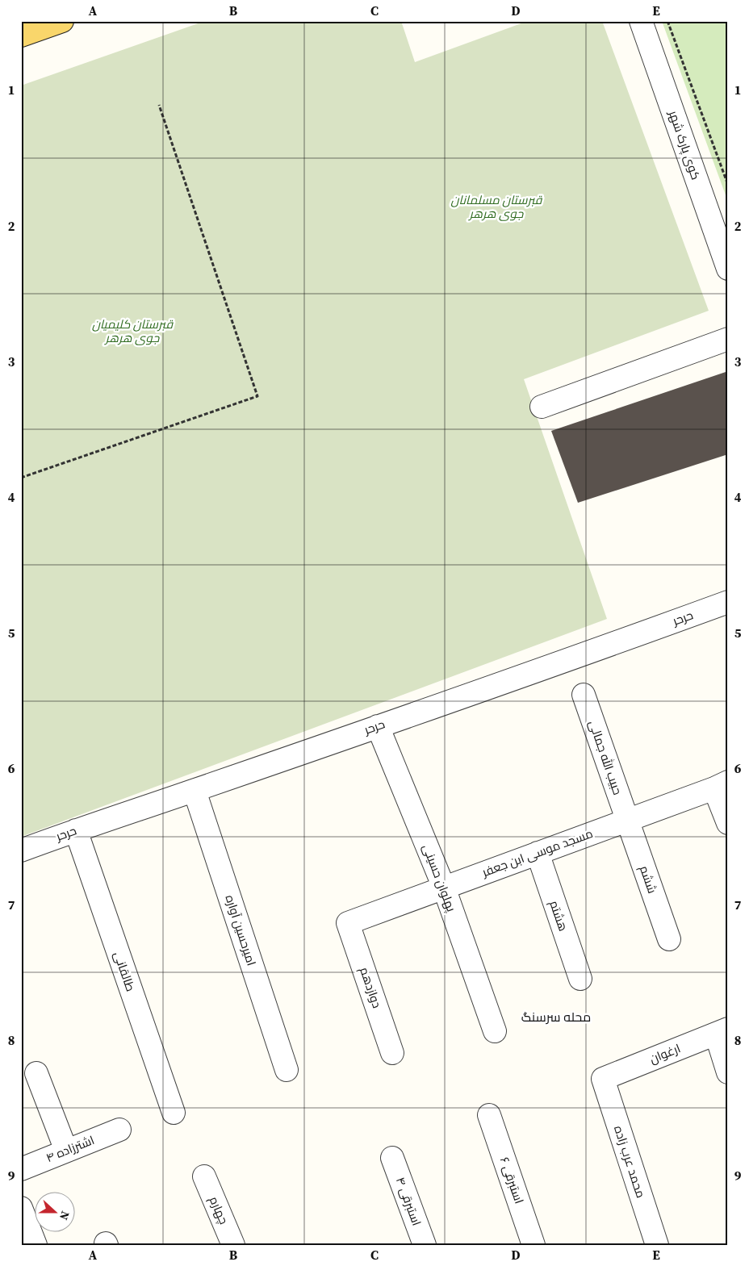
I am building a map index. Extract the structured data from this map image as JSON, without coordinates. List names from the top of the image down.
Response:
{
  "streets": {
    "street": [
      "کوی پارک شهر",
      "حرحر",
      "حبیب الله جمالی",
      "مسجد موسی ابن جعفر",
      "پهلوان حسینی",
      "ششم",
      "هشتم",
      "امیرحسین آواره",
      "طالقانی",
      "دوازدهم",
      "ارغوان",
      "اشترزاده ۴",
      "محمد عرب زاده",
      "استبرقی ۶",
      "استبرقی ۴",
      "چهارم"
    ]
  },
  "crossings": [
    ["حرحر", "پهلوان حسینی"],
    ["حرحر", "امیرحسین آواره"],
    ["حرحر", "طالقانی"],
    ["حبیب الله جمالی", "مسجد موسی ابن جعفر"],
    ["حبیب الله جمالی", "ششم"],
    ["مسجد موسی ابن جعفر", "پهلوان حسینی"],
    ["مسجد موسی ابن جعفر", "ششم"],
    ["مسجد موسی ابن جعفر", "هشتم"],
    ["مسجد موسی ابن جعفر", "دوازدهم"],
    ["ارغوان", "محمد عرب زاده"]
  ],
  "districts": ["محله سرسنگ"],
  "parks": ["قبرستان مسلمانان جوی هرهر", "قبرستان کلیمیان جوی هرهر"],
  "north": "right",
  "grid": {
    "columns": [
      "A",
      "B",
      "C",
      "D",
      "E"
    ],
    "rows": [
      "1",
      "2",
      "3",
      "4",
      "5",
      "6",
      "7",
      "8",
      "9"
    ]
  }
}
